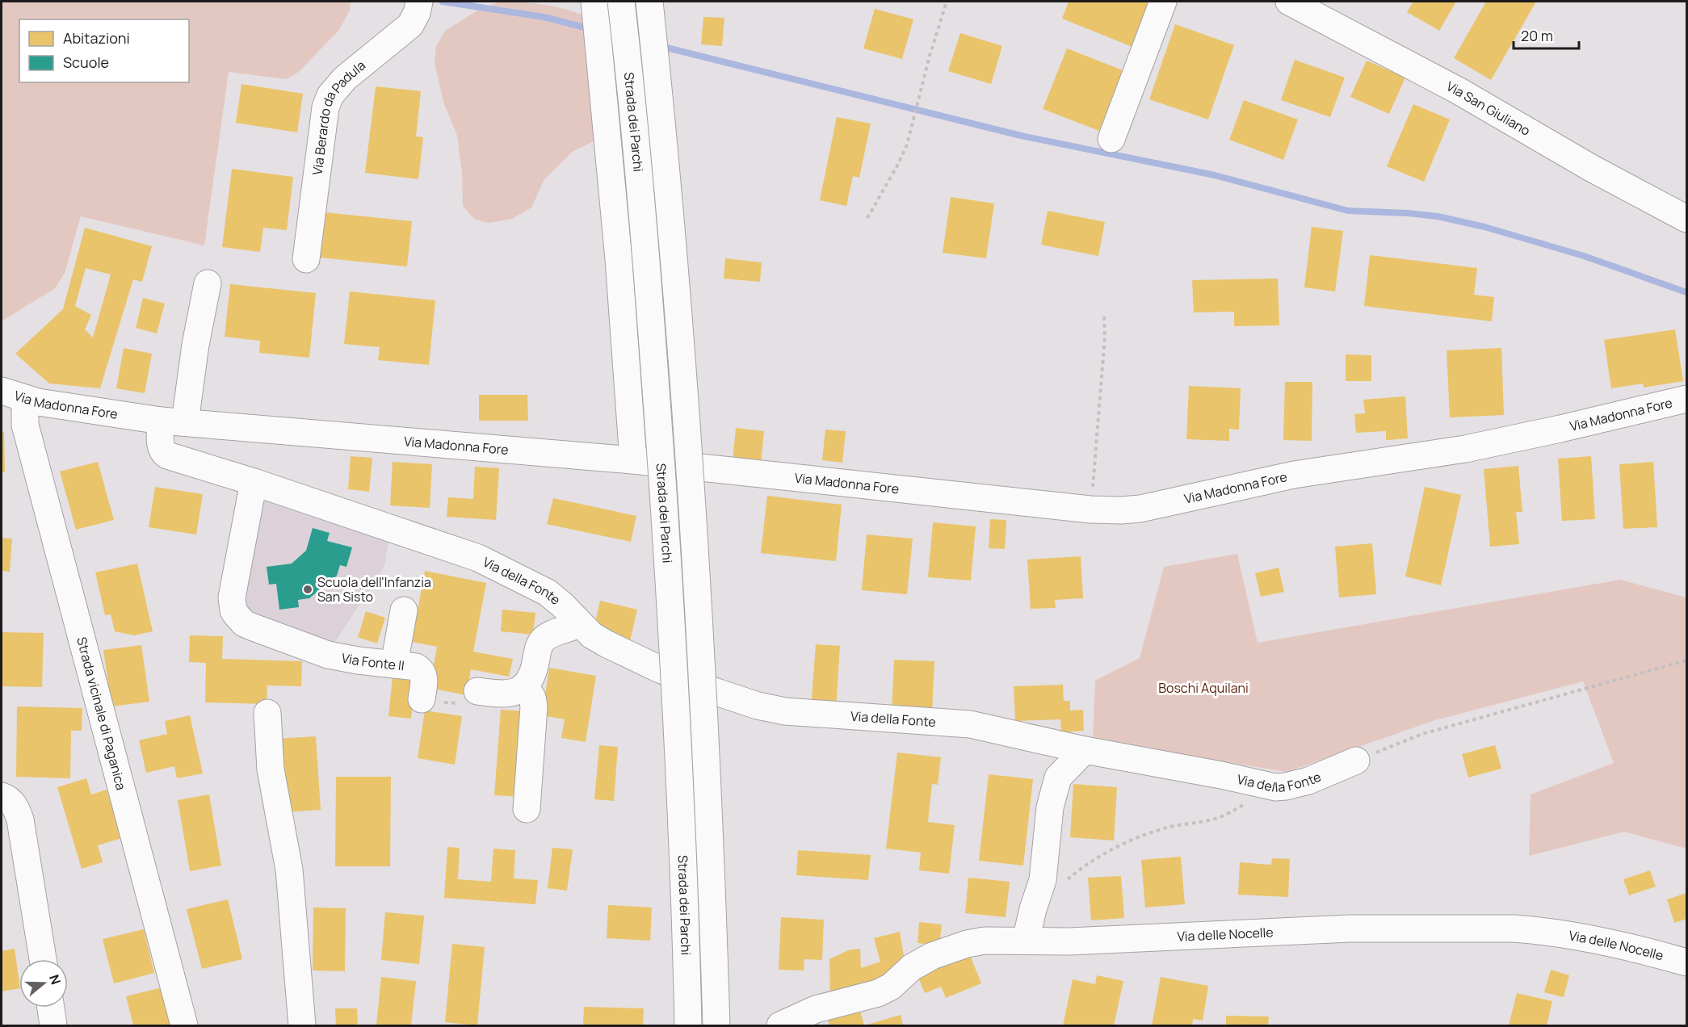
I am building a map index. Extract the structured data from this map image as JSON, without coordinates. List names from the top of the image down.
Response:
{
  "streets": {
    "main road": [
      "Via San Giuliano",
      "Via Berardo da Padula",
      "Strada dei Parchi",
      "Via Madonna Fore",
      "Via della Fonte",
      "Via Fonte II",
      "Strada vicinale di Paganica",
      "Via delle Nocelle"
    ]
  },
  "crossings": [
    ["Via Madonna Fore", "Via della Fonte"],
    ["Via Madonna Fore", "Strada vicinale di Paganica"],
    ["Via della Fonte", "Via Fonte II"]
  ],
  "parks": ["Boschi Aquilani"],
  "places": ["Scuola dell'Infanzia San Sisto"],
  "legend": ["Abitazioni", "Scuole"],
  "scale_bar": "20 m",
  "north": "right"
}
